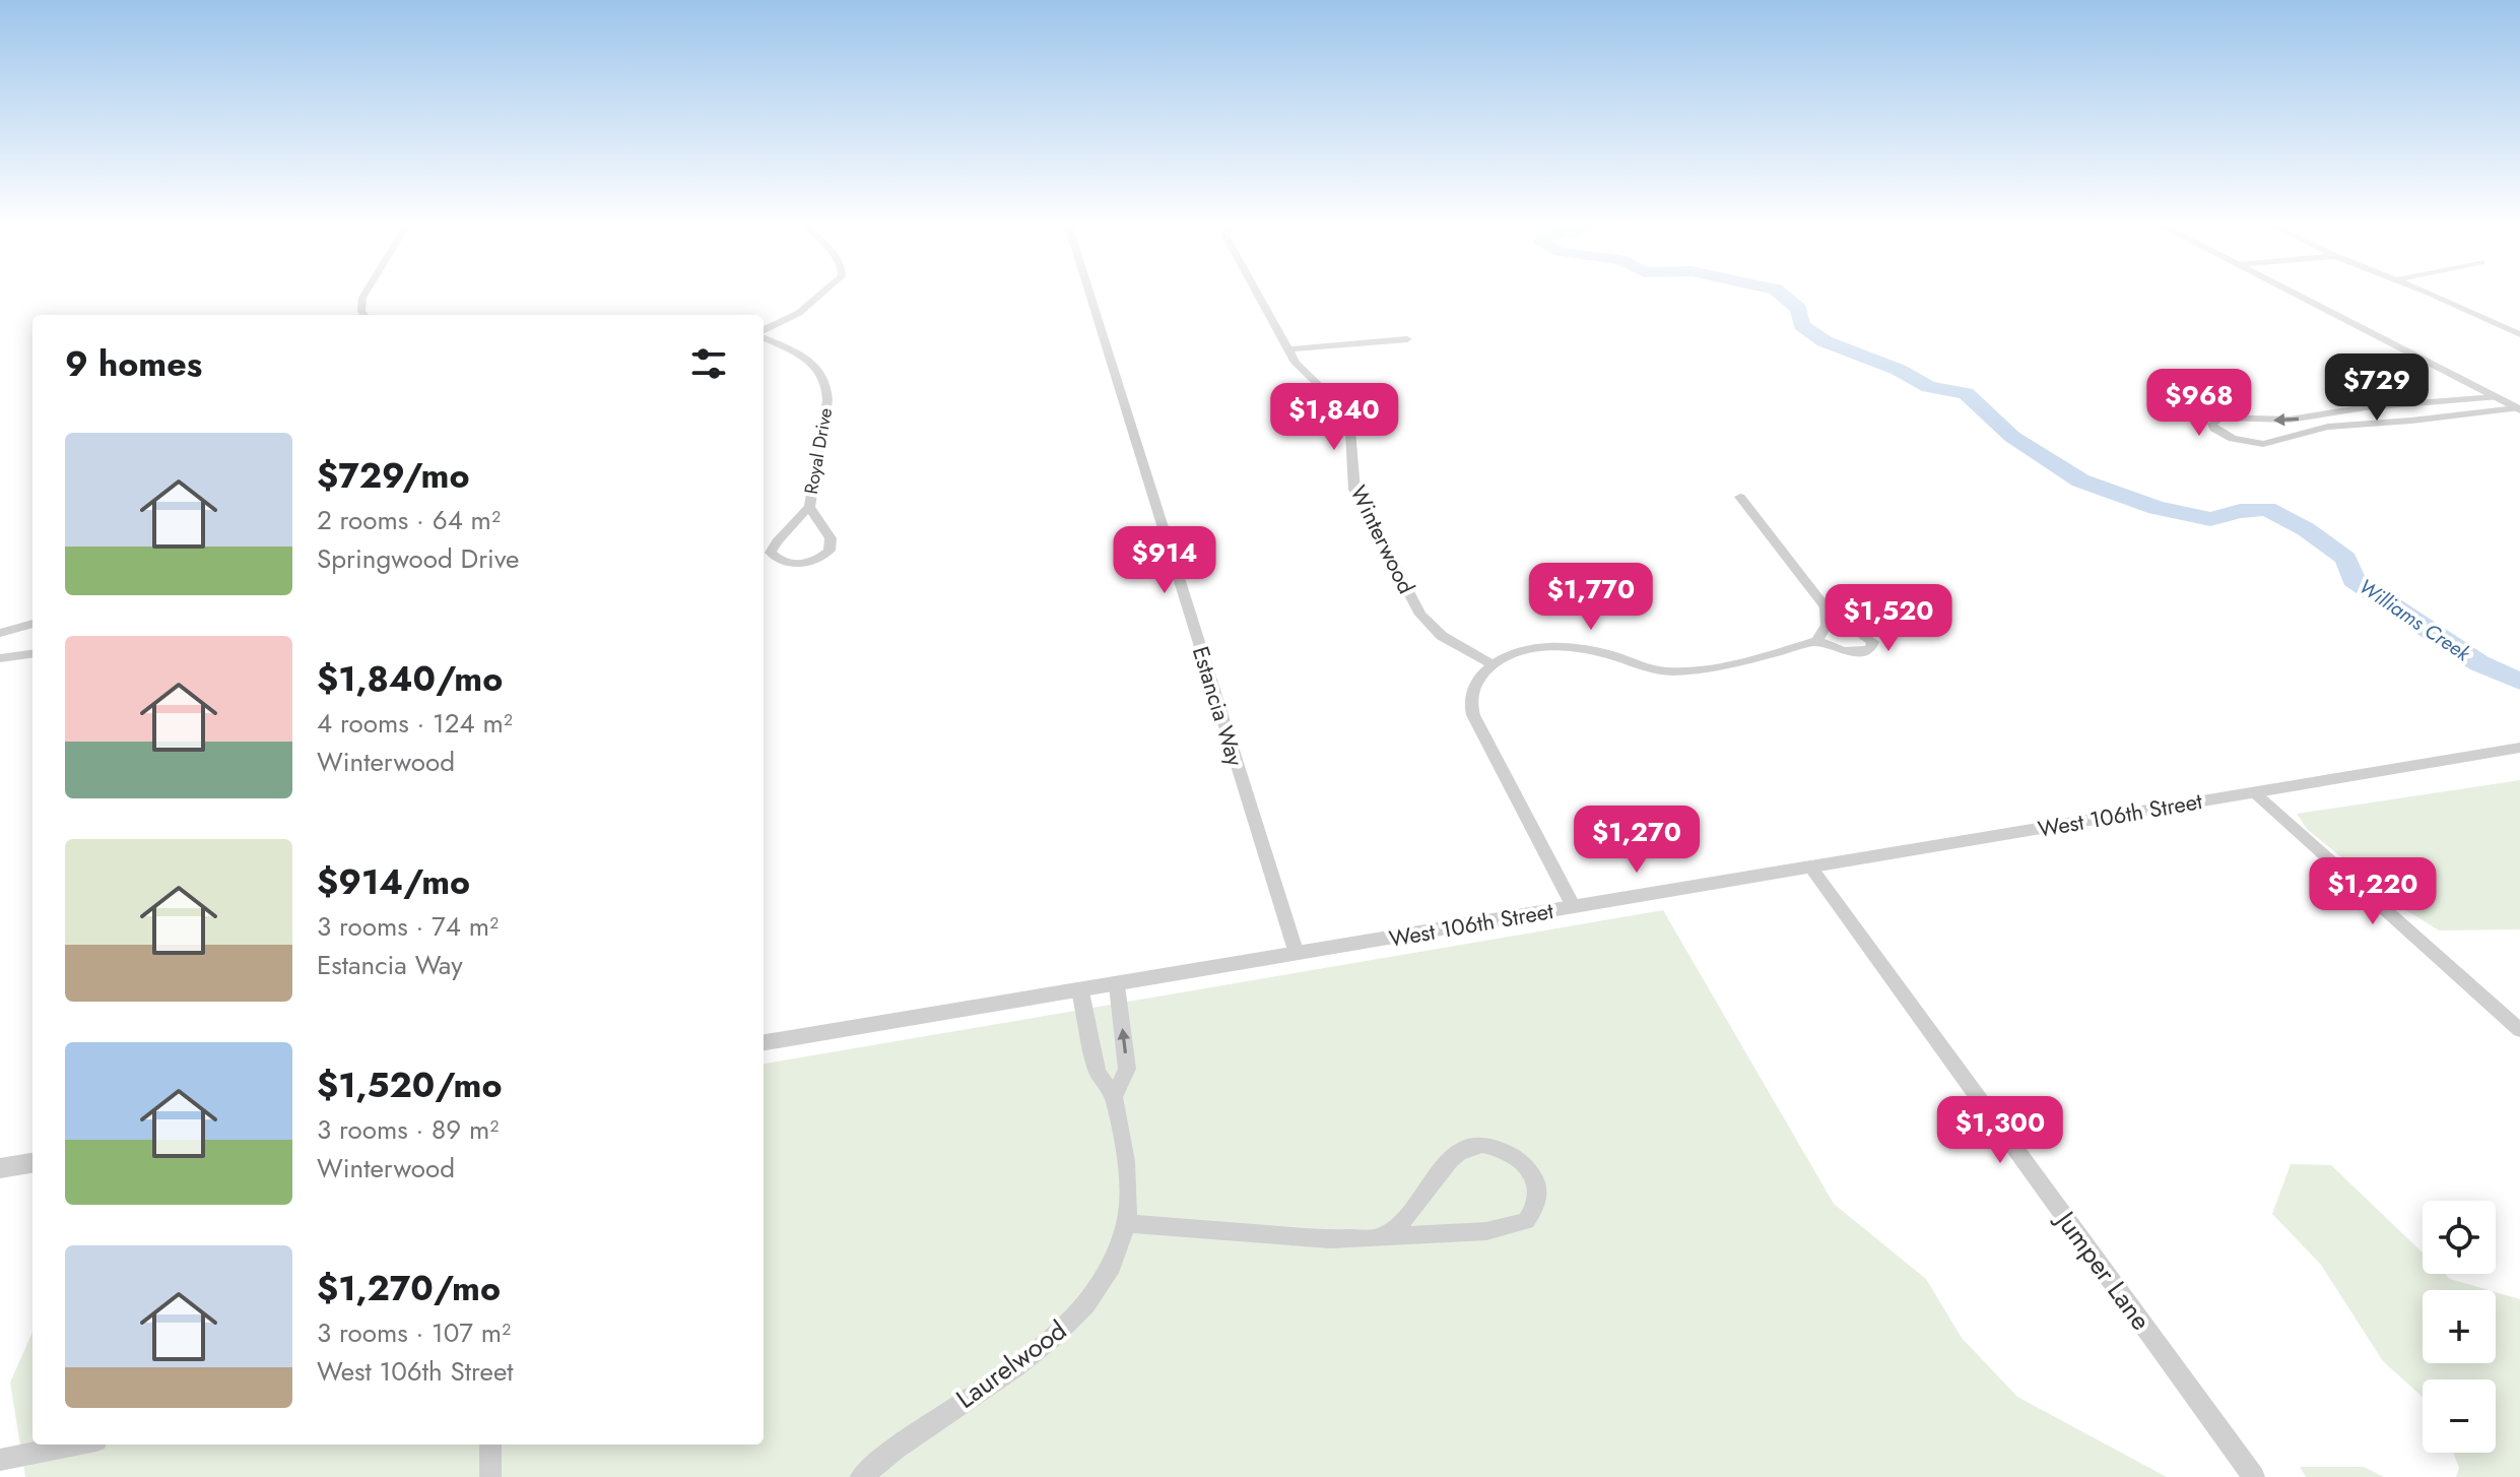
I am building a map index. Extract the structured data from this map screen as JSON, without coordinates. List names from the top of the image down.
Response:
{
  "streets": {
    "street": [
      "Royal Drive",
      "Winterwood",
      "Estancia Way",
      "West 106th Street",
      "Jumper Lane",
      "Laurelwood"
    ]
  },
  "crossings": [
    ["Estancia Way", "West 106th Street"],
    ["West 106th Street", "Jumper Lane"]
  ],
  "water": ["Williams Creek"],
  "page": {
    "heading": "9 homes",
    "price": [
      "$729",
      "$968",
      "$1,840",
      "$914",
      "$1,770",
      "$1,520",
      "$1,270",
      "$1,220",
      "$1,300"
    ],
    "list": [
      {
        "name": "$729/mo",
        "note": "2 rooms · 64 m² · Springwood Drive"
      },
      {
        "name": "$1,840/mo",
        "note": "4 rooms · 124 m² · Winterwood"
      },
      {
        "name": "$914/mo",
        "note": "3 rooms · 74 m² · Estancia Way"
      },
      {
        "name": "$1,520/mo",
        "note": "3 rooms · 89 m² · Winterwood"
      },
      {
        "name": "$1,270/mo",
        "note": "3 rooms · 107 m² · West 106th Street"
      }
    ],
    "map_buttons": ["+", "−"]
  }
}
